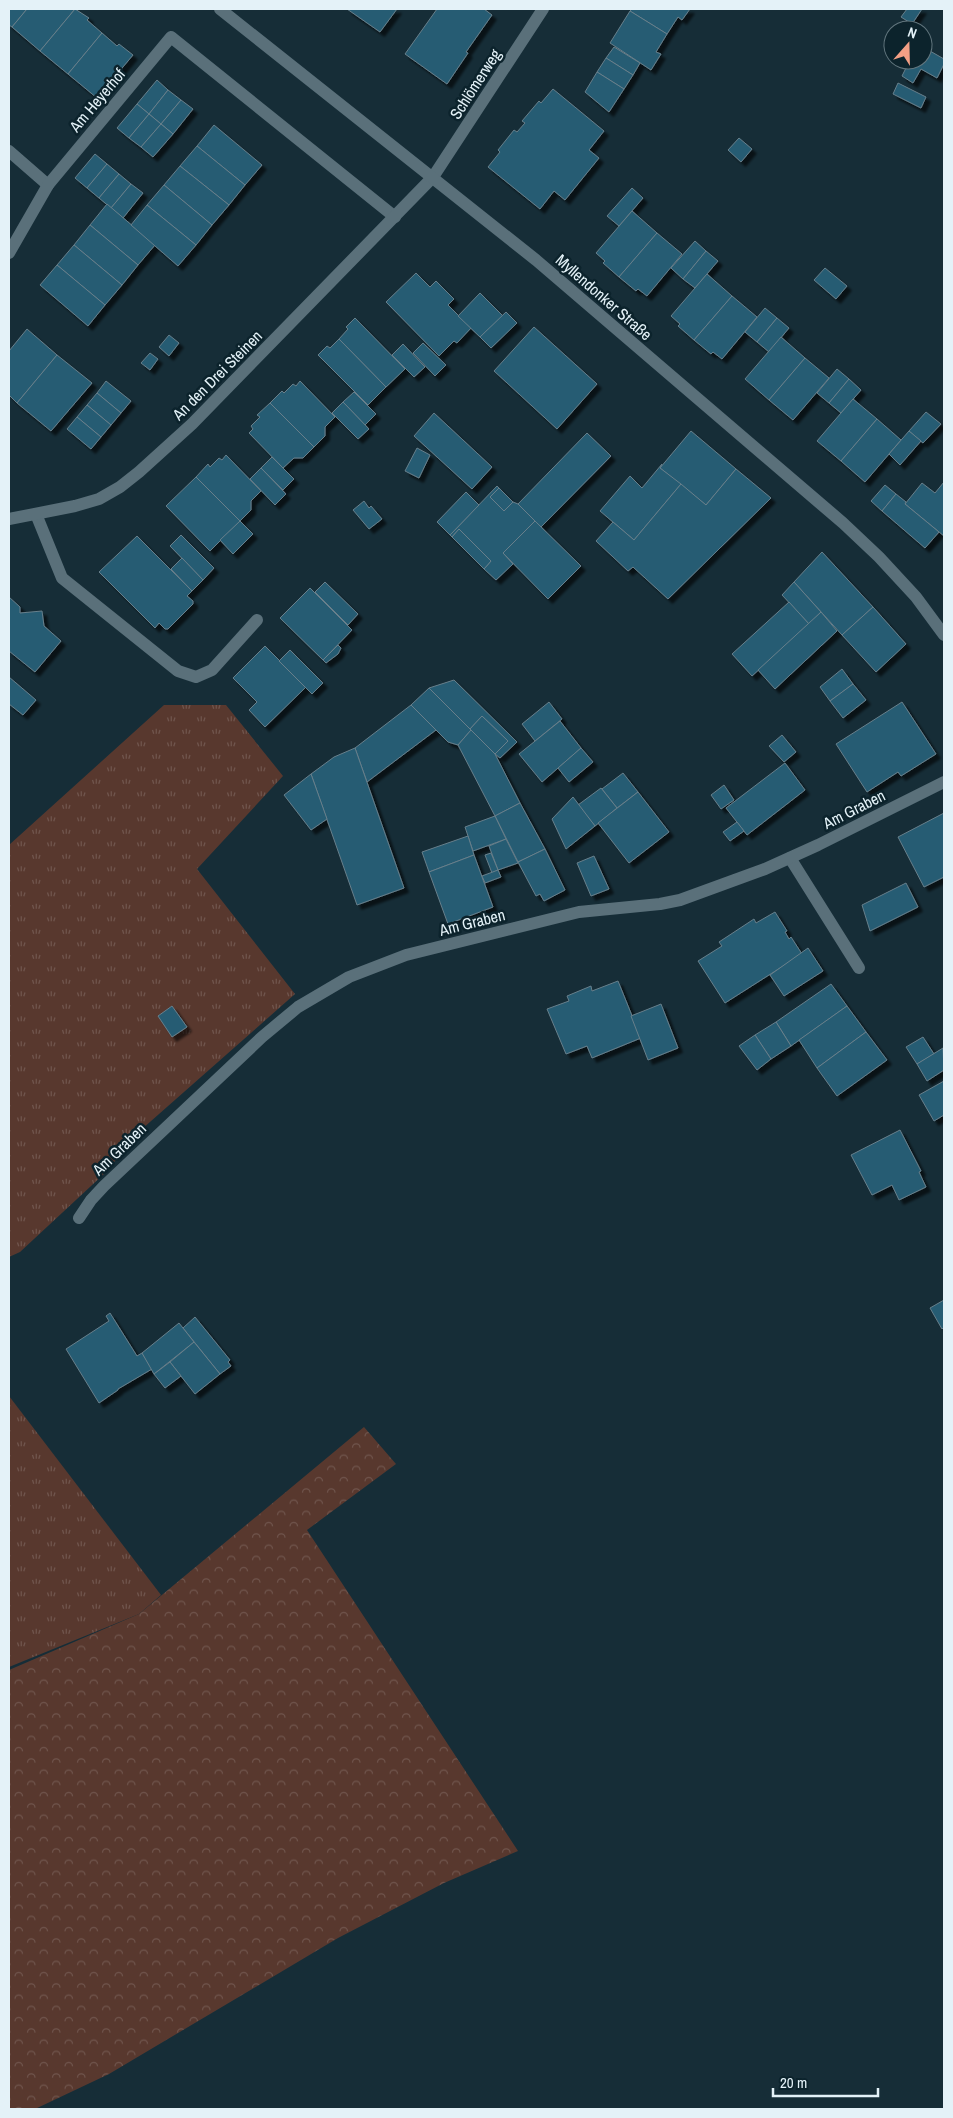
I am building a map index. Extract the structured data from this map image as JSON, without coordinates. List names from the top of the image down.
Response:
{
  "streets": {
    "street": [
      "Schlömerweg",
      "Am Heyerhof",
      "Myllendonker Straße",
      "An den Drei Steinen",
      "Am Graben"
    ]
  },
  "crossings": [
    ["Schlömerweg", "Myllendonker Straße"],
    ["Schlömerweg", "An den Drei Steinen"],
    ["Am Heyerhof", "An den Drei Steinen"],
    ["Myllendonker Straße", "An den Drei Steinen"]
  ],
  "scale_bar": "20 m",
  "north": "top"
}
